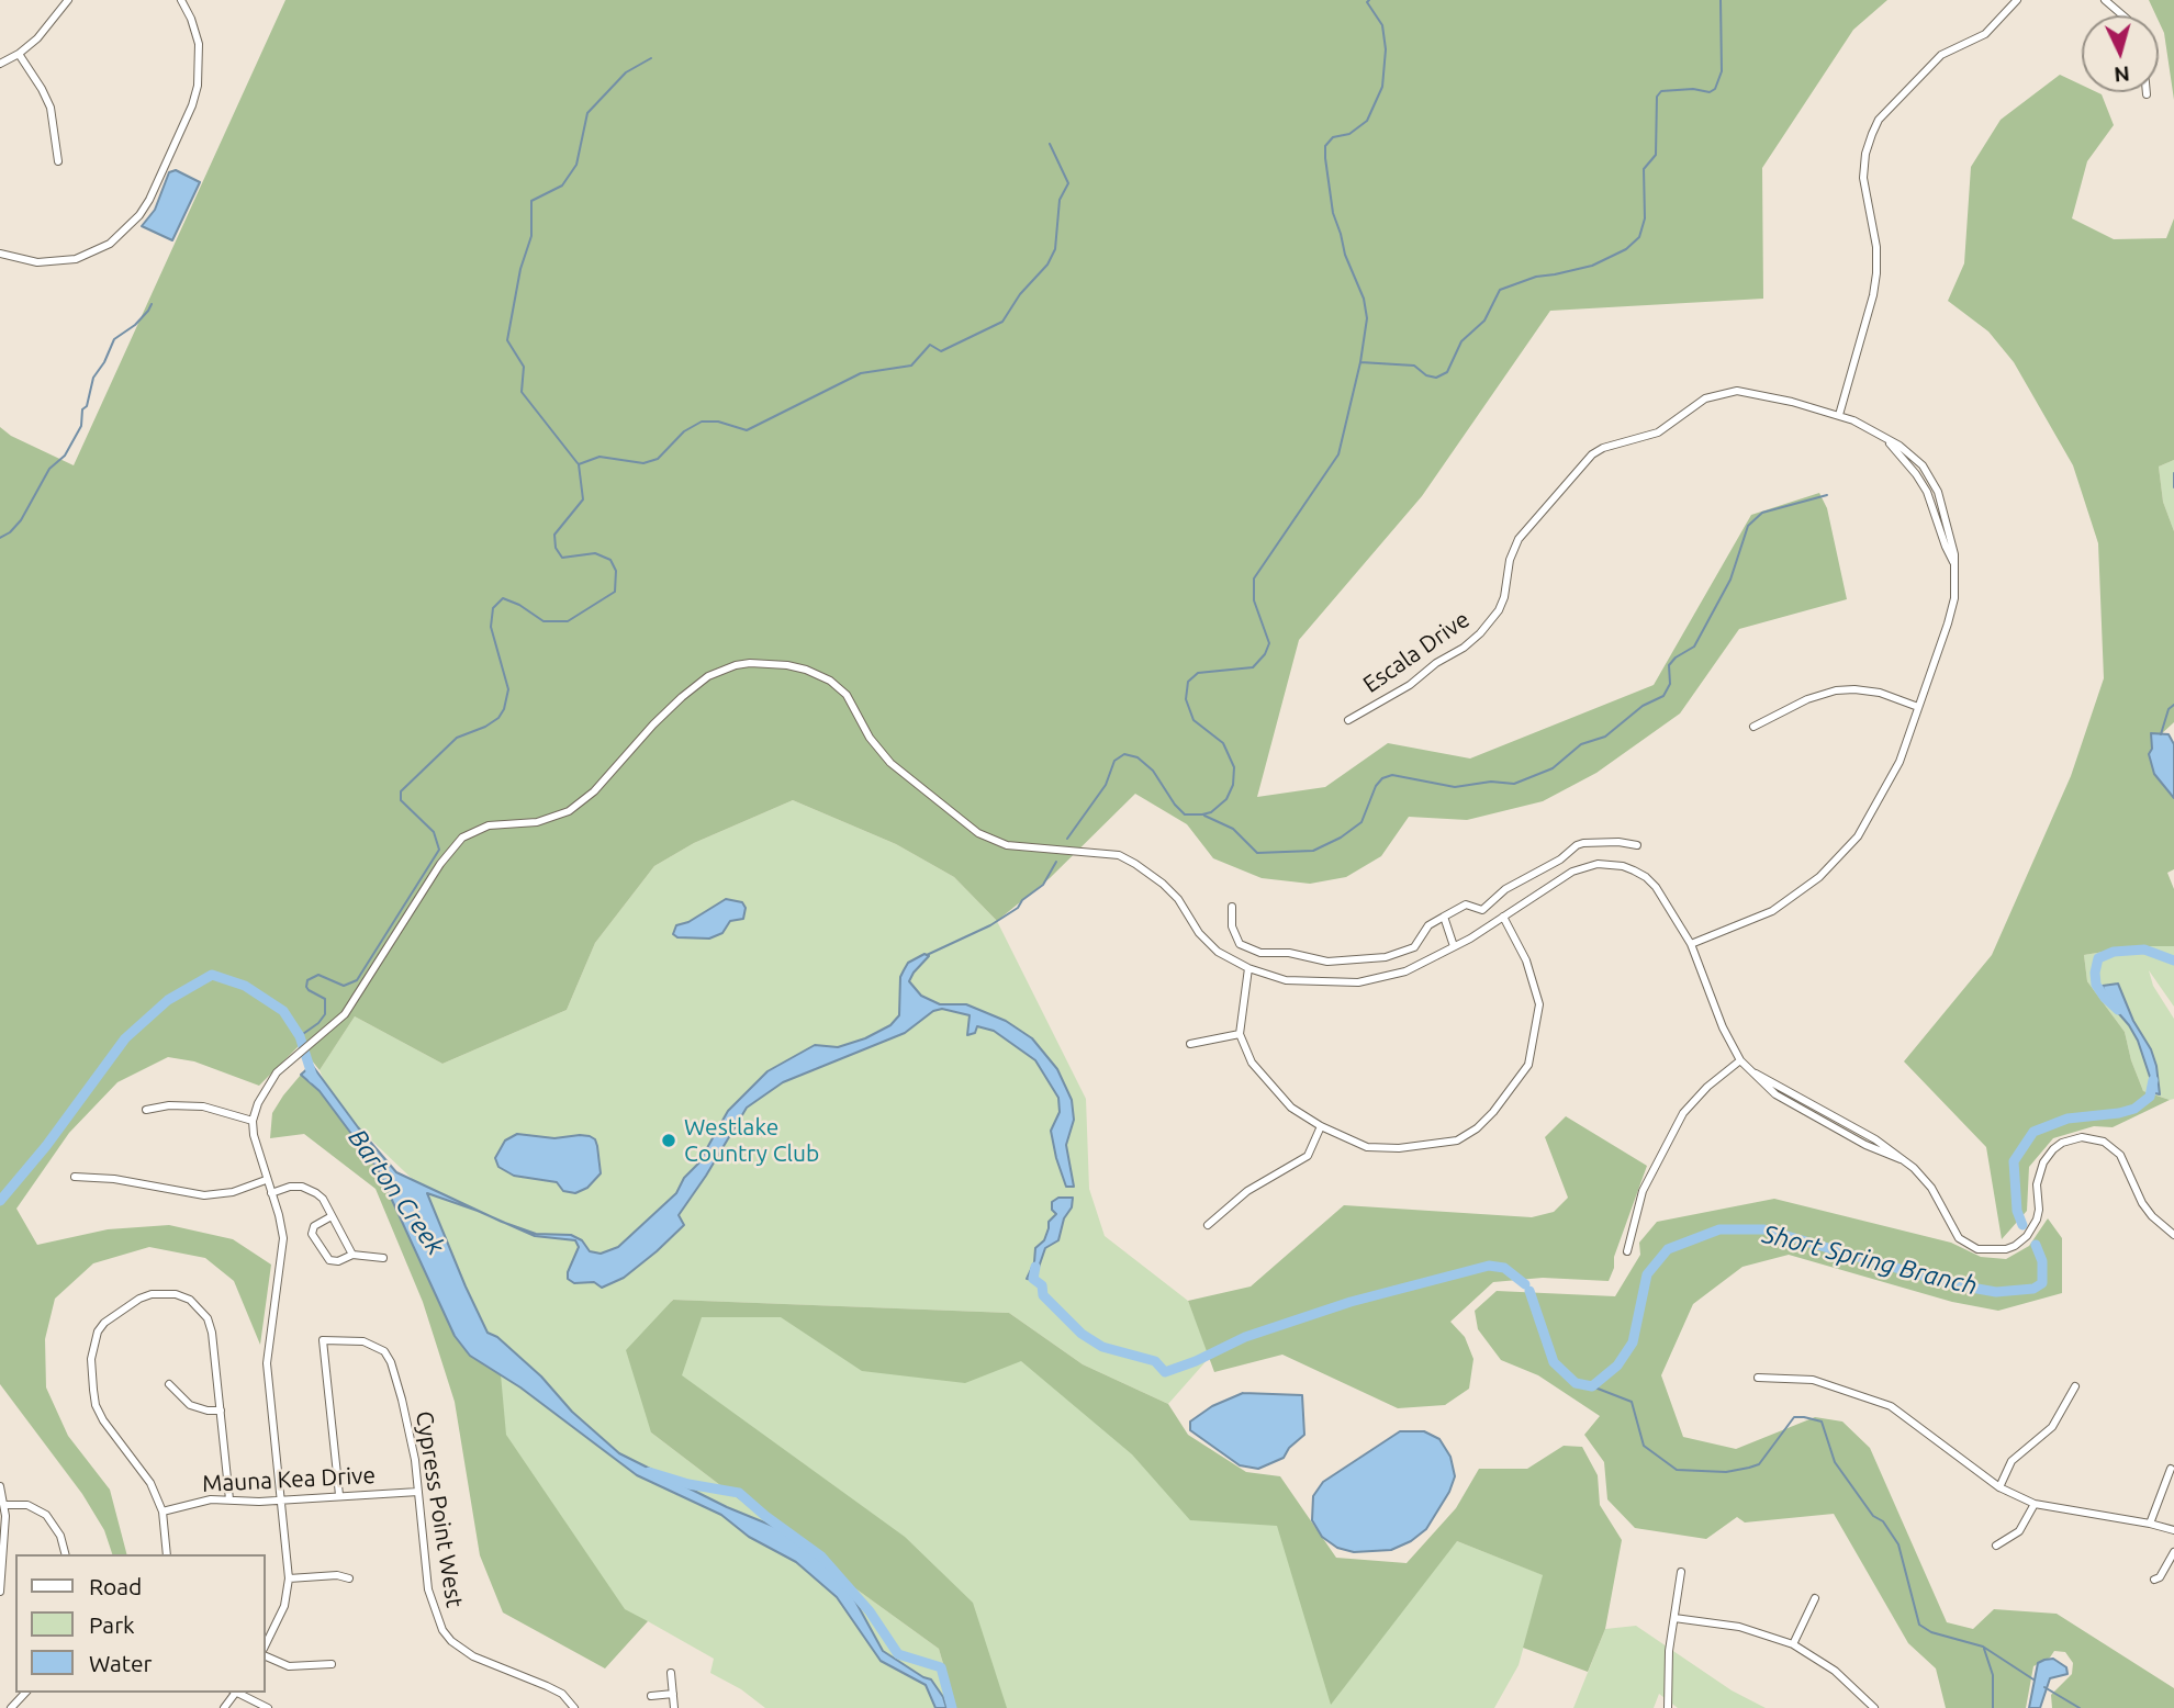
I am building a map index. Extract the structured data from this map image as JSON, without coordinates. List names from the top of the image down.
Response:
{
  "streets": {
    "street": ["Escala Drive", "Mauna Kea Drive", "Cypress Point West"]
  },
  "crossings": [
    ["Mauna Kea Drive", "Cypress Point West"]
  ],
  "water": ["Barton Creek", "Short Spring Branch"],
  "places": ["Westlake Country Club"],
  "legend": ["Road", "Park", "Water"],
  "north": "bottom"
}
